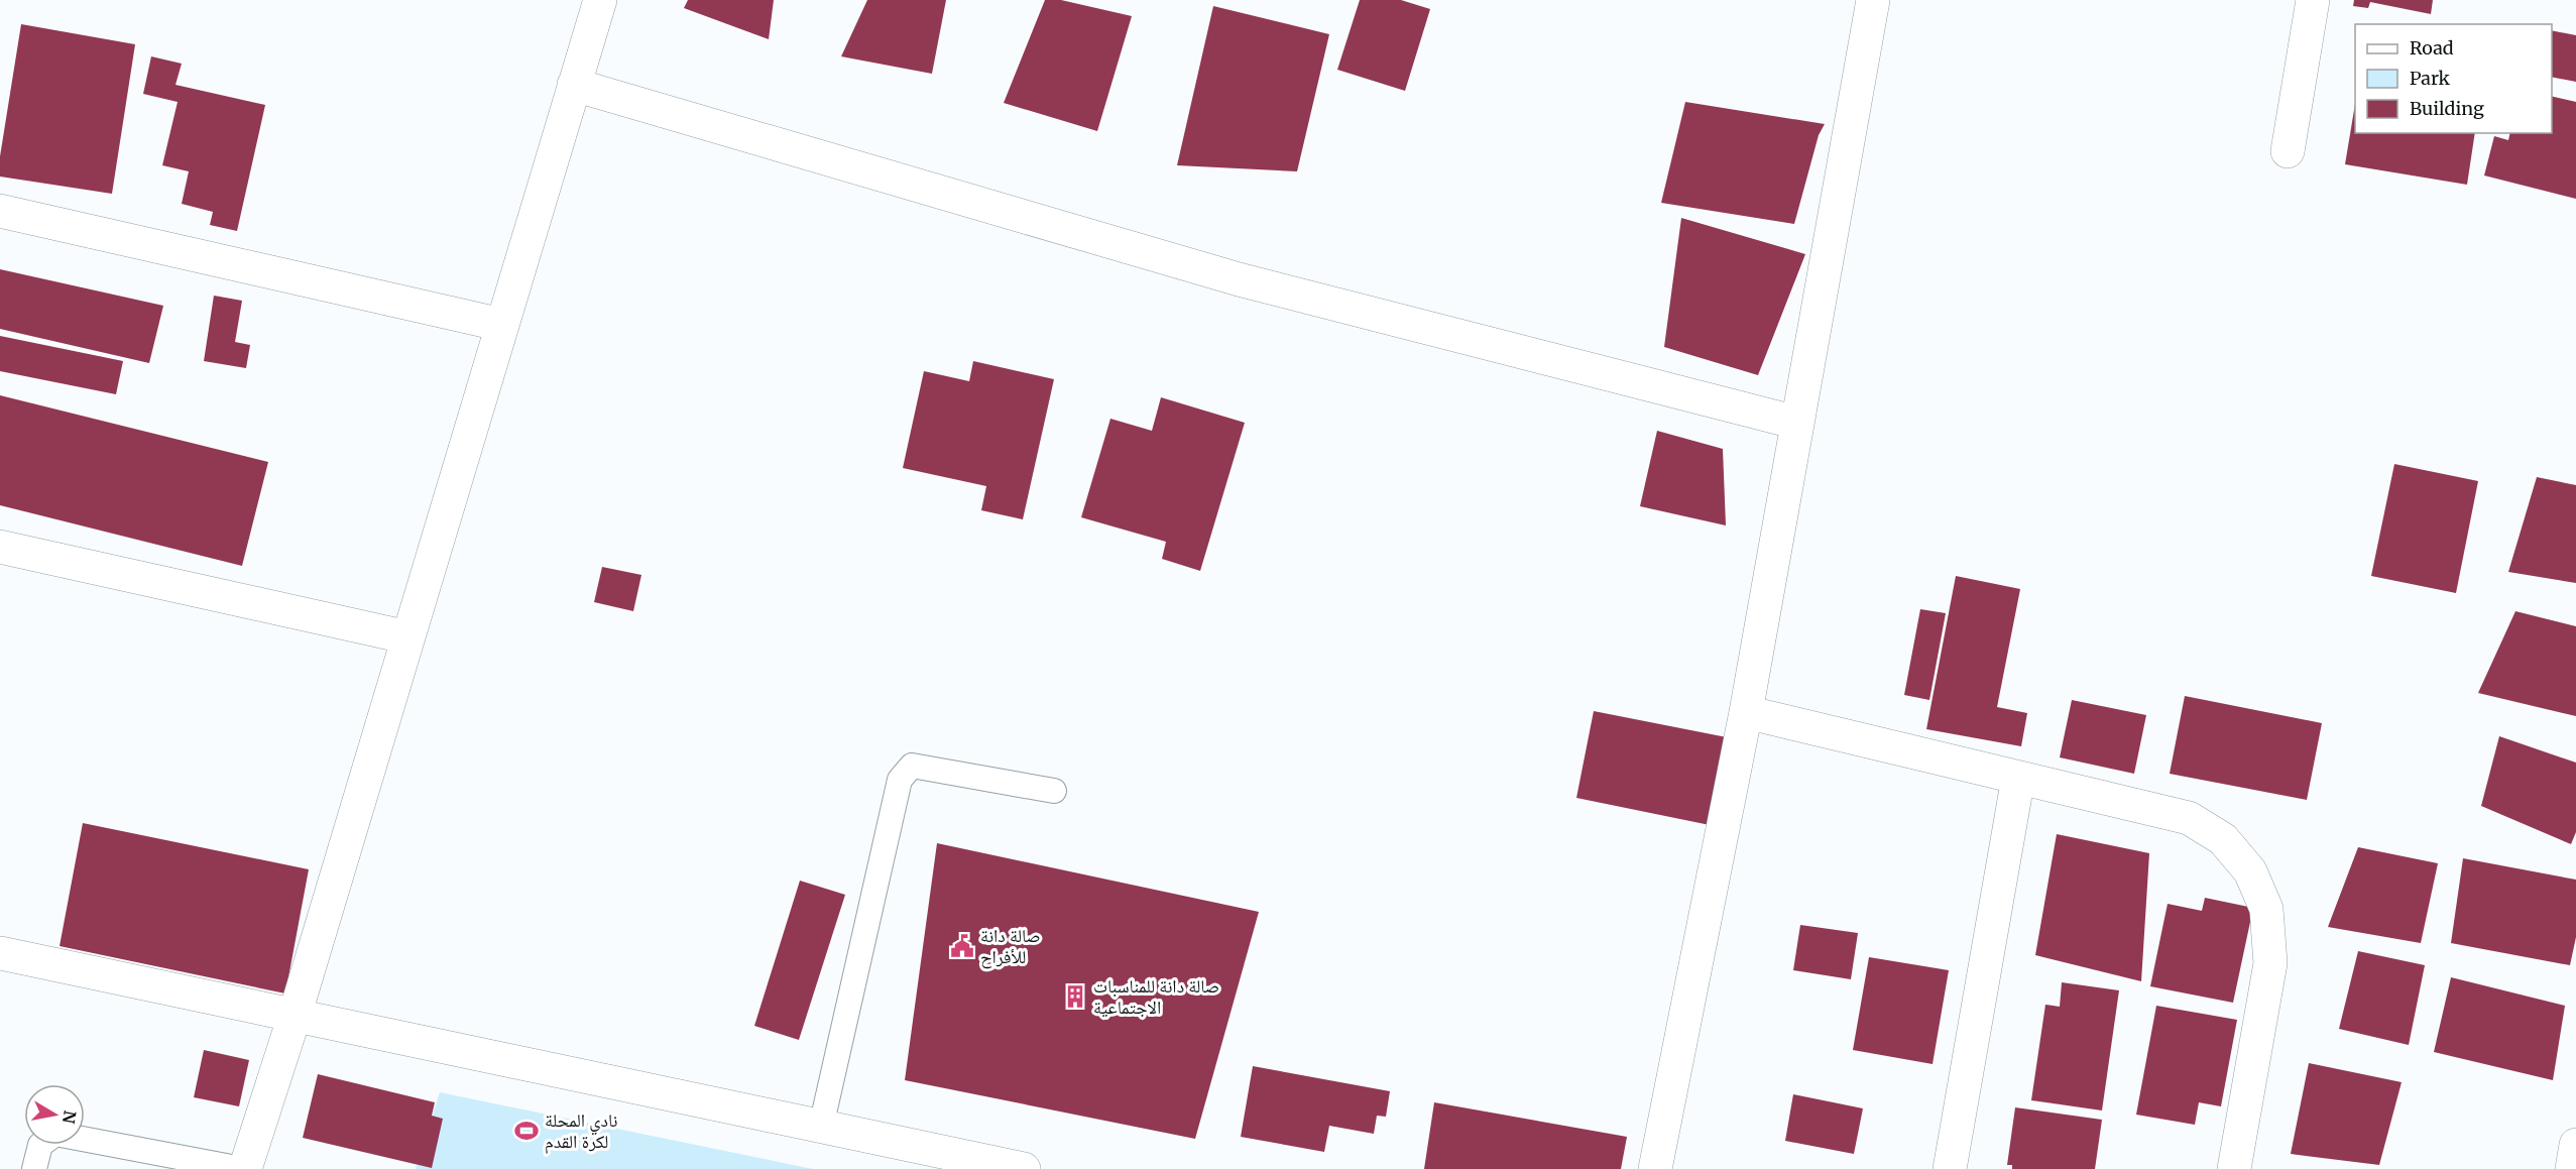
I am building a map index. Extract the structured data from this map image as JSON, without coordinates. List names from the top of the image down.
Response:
{
  "places": {
    "public building": ["صالة دانة للأفراح"],
    "building": ["صالة دانة للمناسبات الاجتماعية"],
    "sports": ["نادي المحلة لكرة القدم"]
  },
  "legend": ["Road", "Park", "Building"],
  "north": "right"
}
